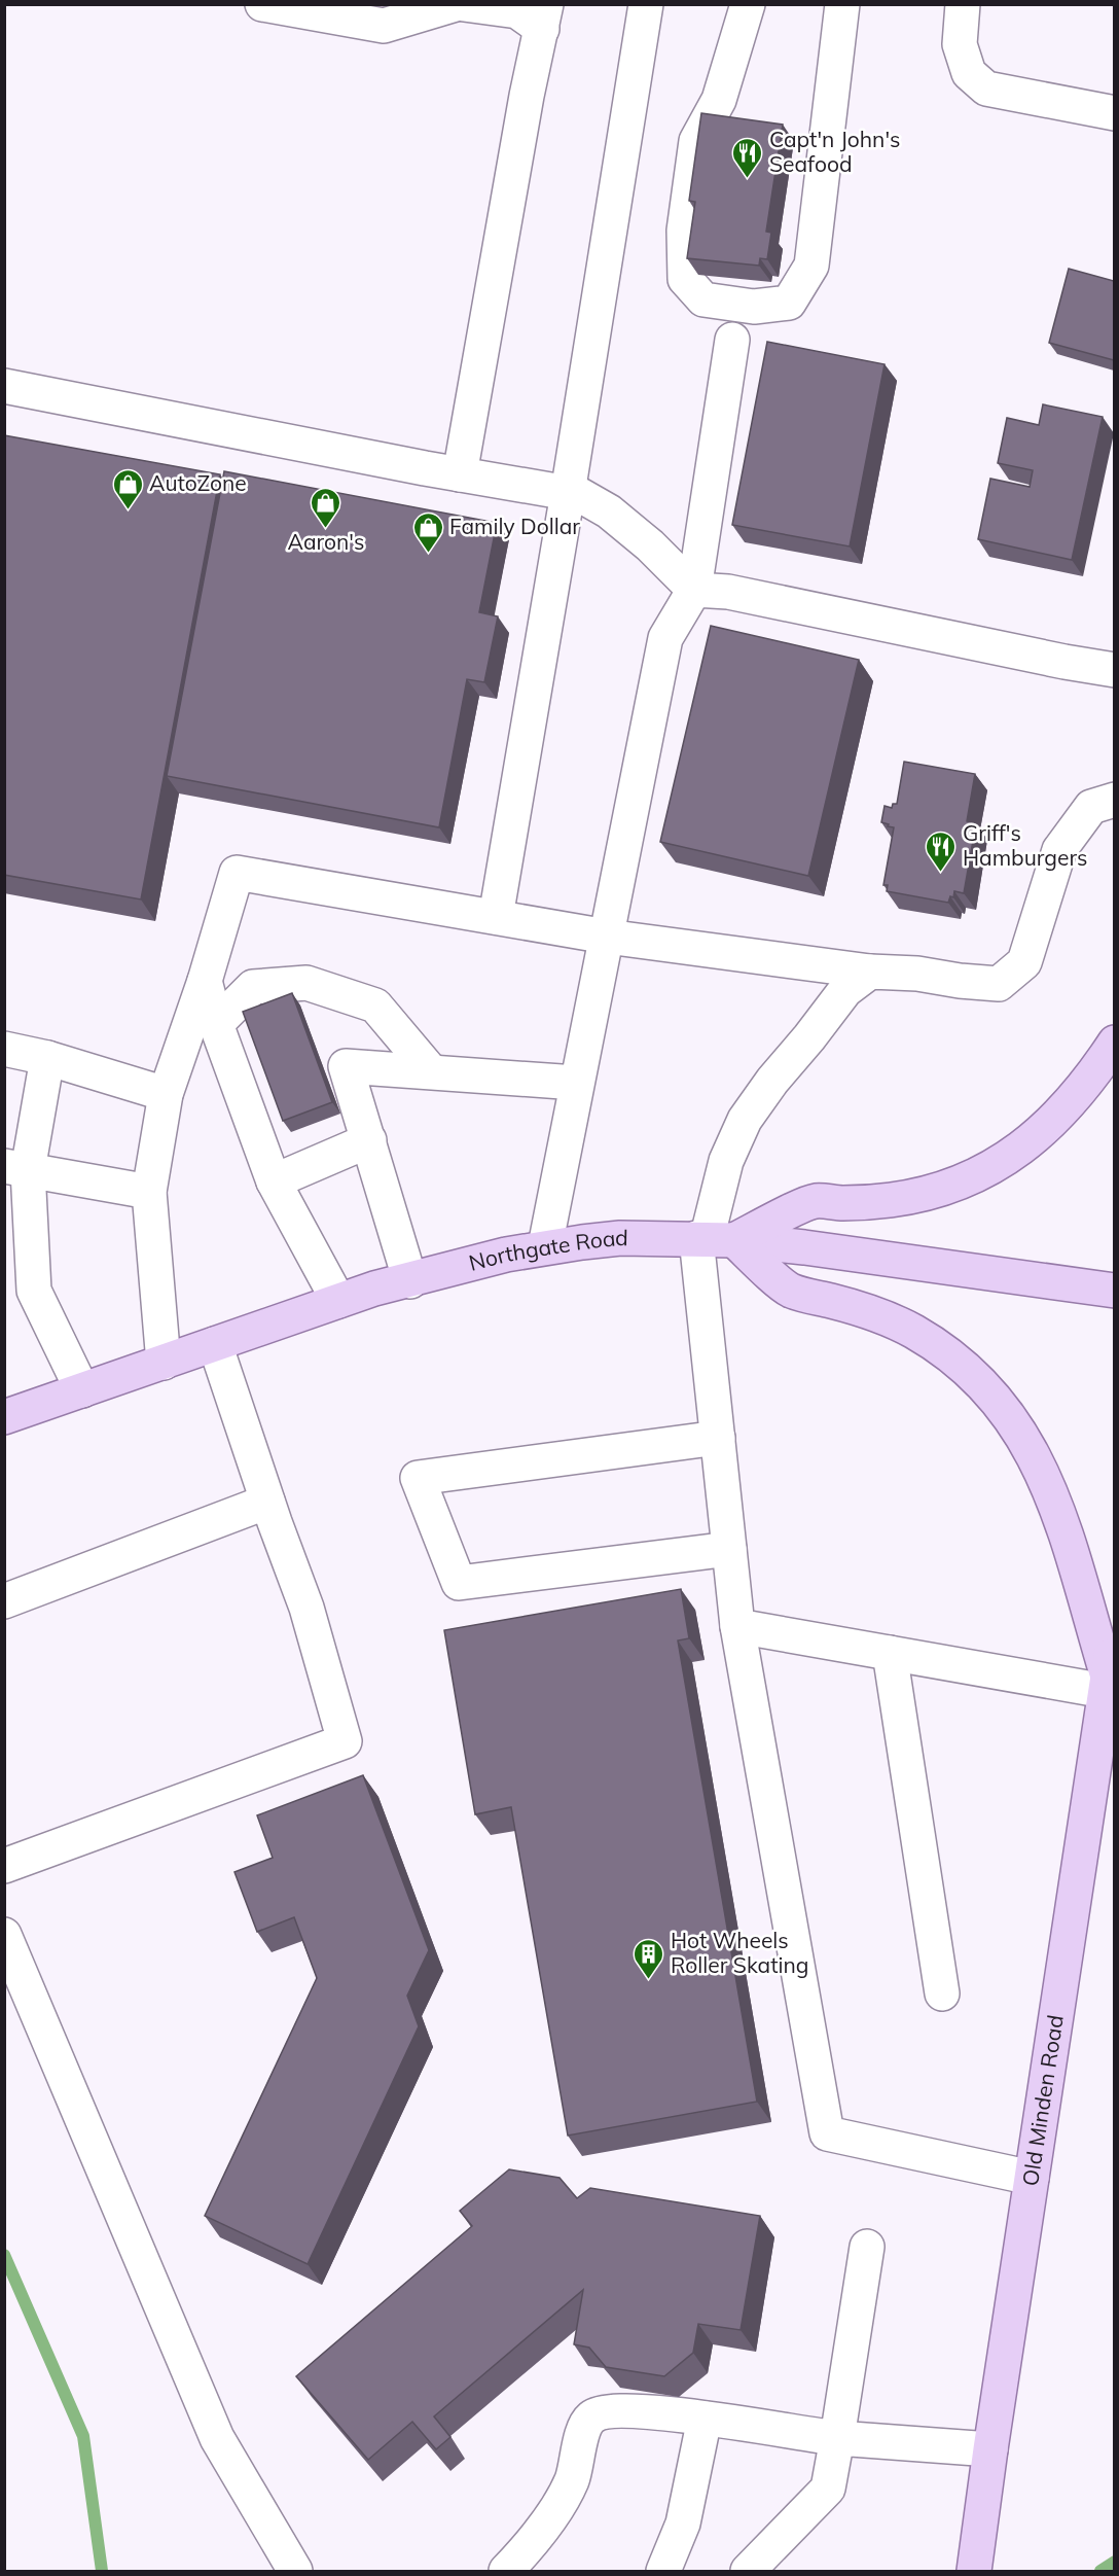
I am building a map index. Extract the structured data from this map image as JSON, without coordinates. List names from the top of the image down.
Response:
{
  "streets": {
    "main road": ["Northgate Road", "Old Minden Road"]
  },
  "places": {
    "restaurant": ["Capt'n John's Seafood", "Griff's Hamburgers"],
    "shop": ["AutoZone", "Aaron's", "Family Dollar"],
    "building": ["Hot Wheels Roller Skating"]
  }
}
